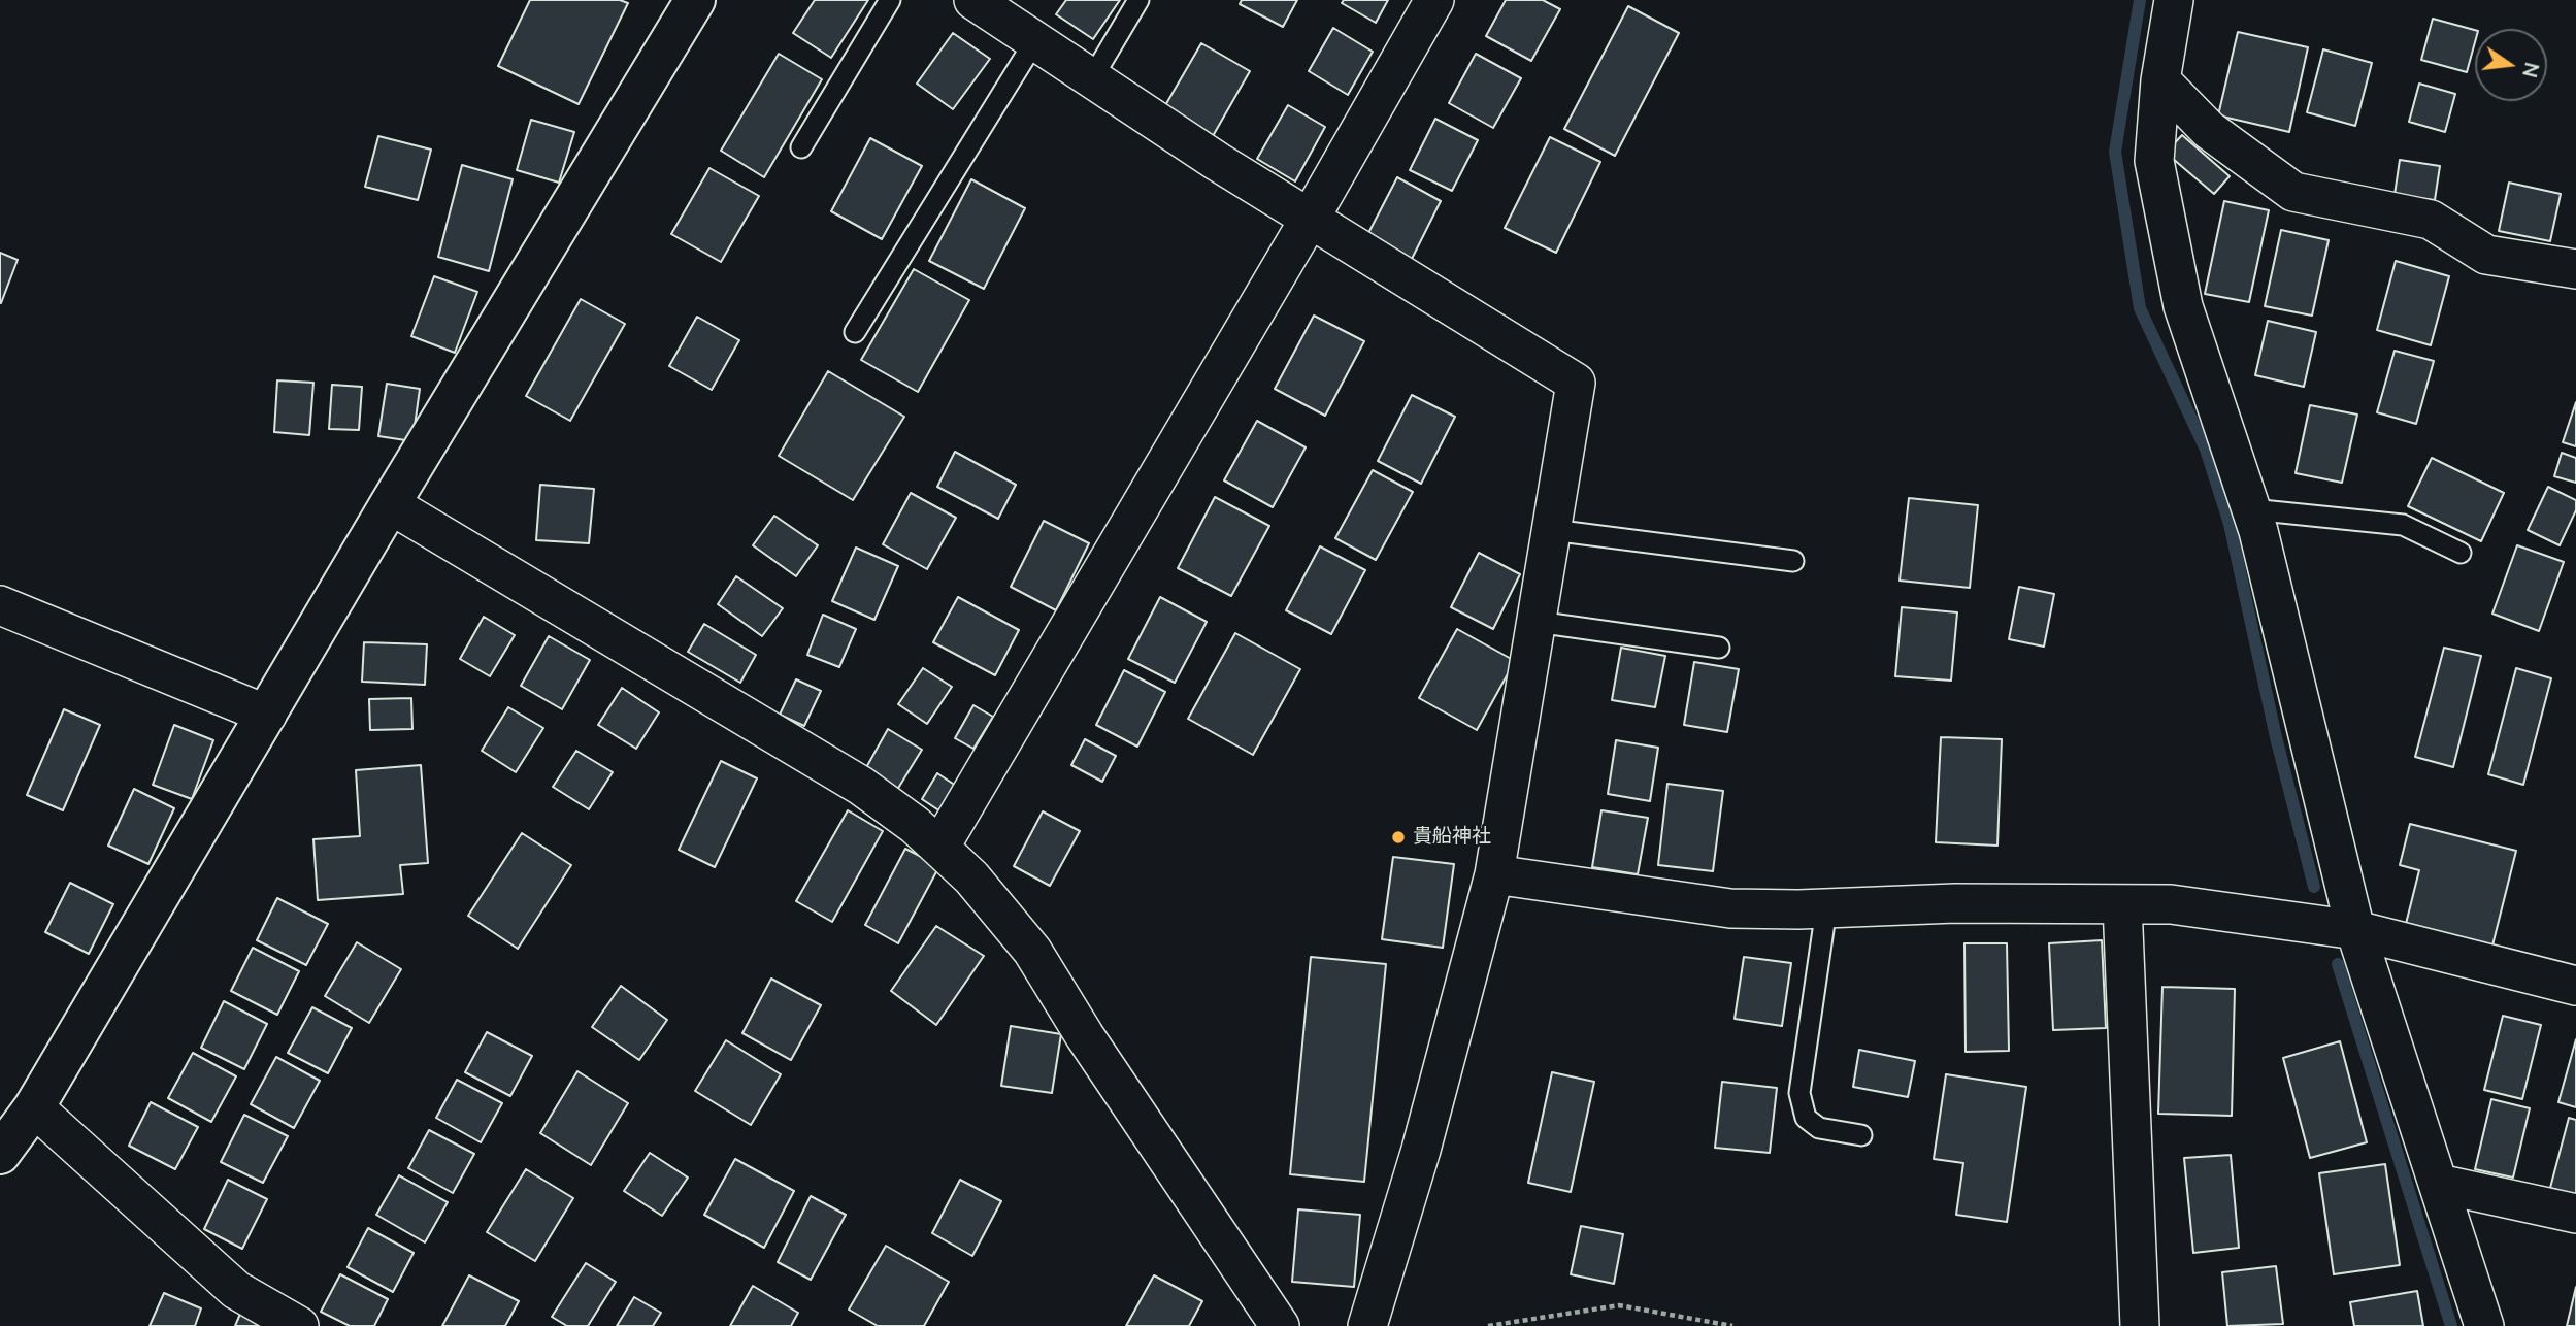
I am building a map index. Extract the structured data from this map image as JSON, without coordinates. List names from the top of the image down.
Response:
{
  "places": ["貴船神社"],
  "north": "right"
}
